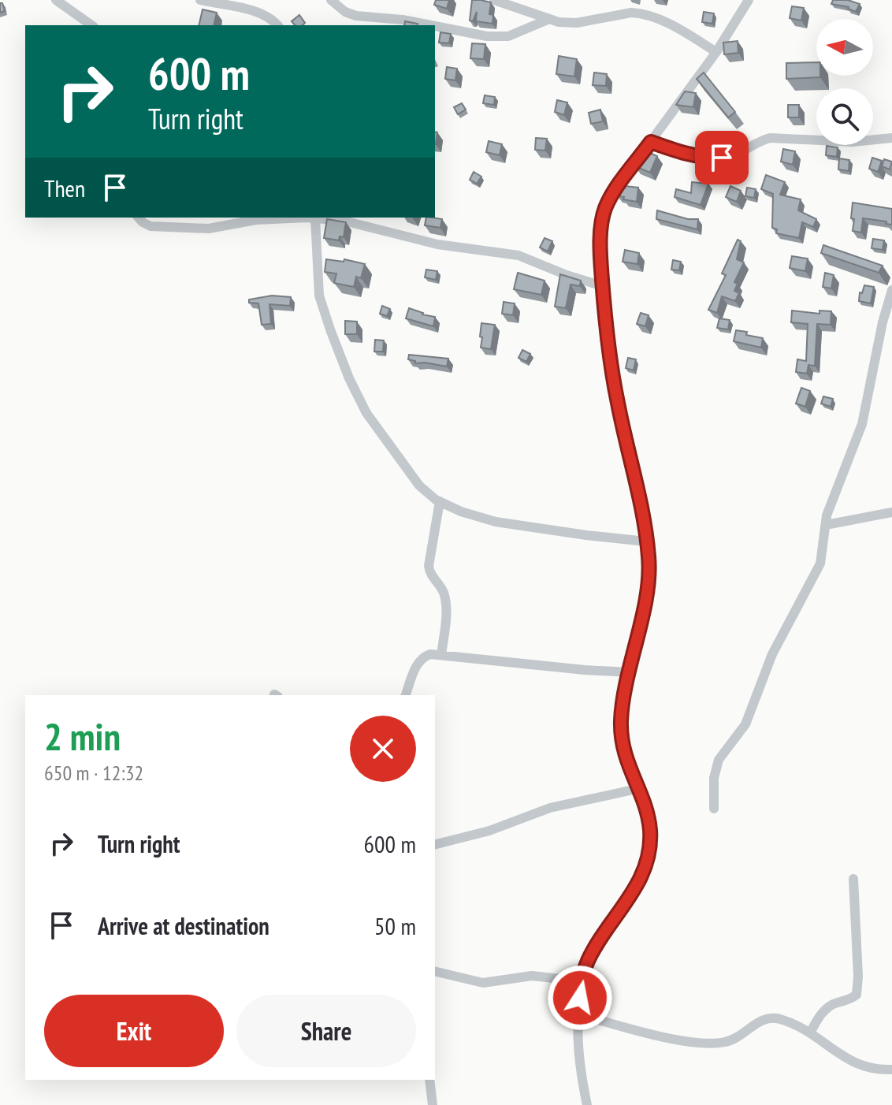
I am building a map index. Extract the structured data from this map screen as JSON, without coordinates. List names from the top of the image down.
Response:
{
  "north": "left",
  "page": {
    "turn": ["600 m", "Turn right"],
    "then": "Then",
    "heading": ["2 min", "650 m · 12:32"],
    "list": [
      {
        "name": "Turn right",
        "value": "600 m"
      },
      {
        "name": "Arrive at destination",
        "value": "50 m"
      }
    ],
    "buttons": ["Exit", "Share"]
  }
}
